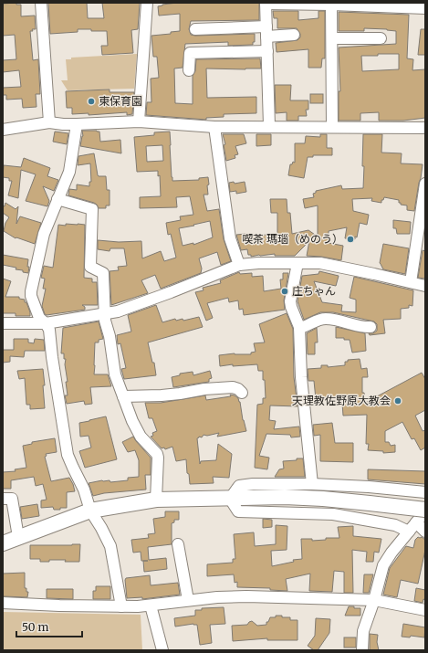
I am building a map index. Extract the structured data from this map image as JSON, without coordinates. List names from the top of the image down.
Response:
{
  "places": [
    "東保育園",
    "喫茶 瑪瑙（めのう）",
    "庄ちゃん",
    "天理教佐野原大教会"
  ],
  "scale_bar": "50 m"
}
